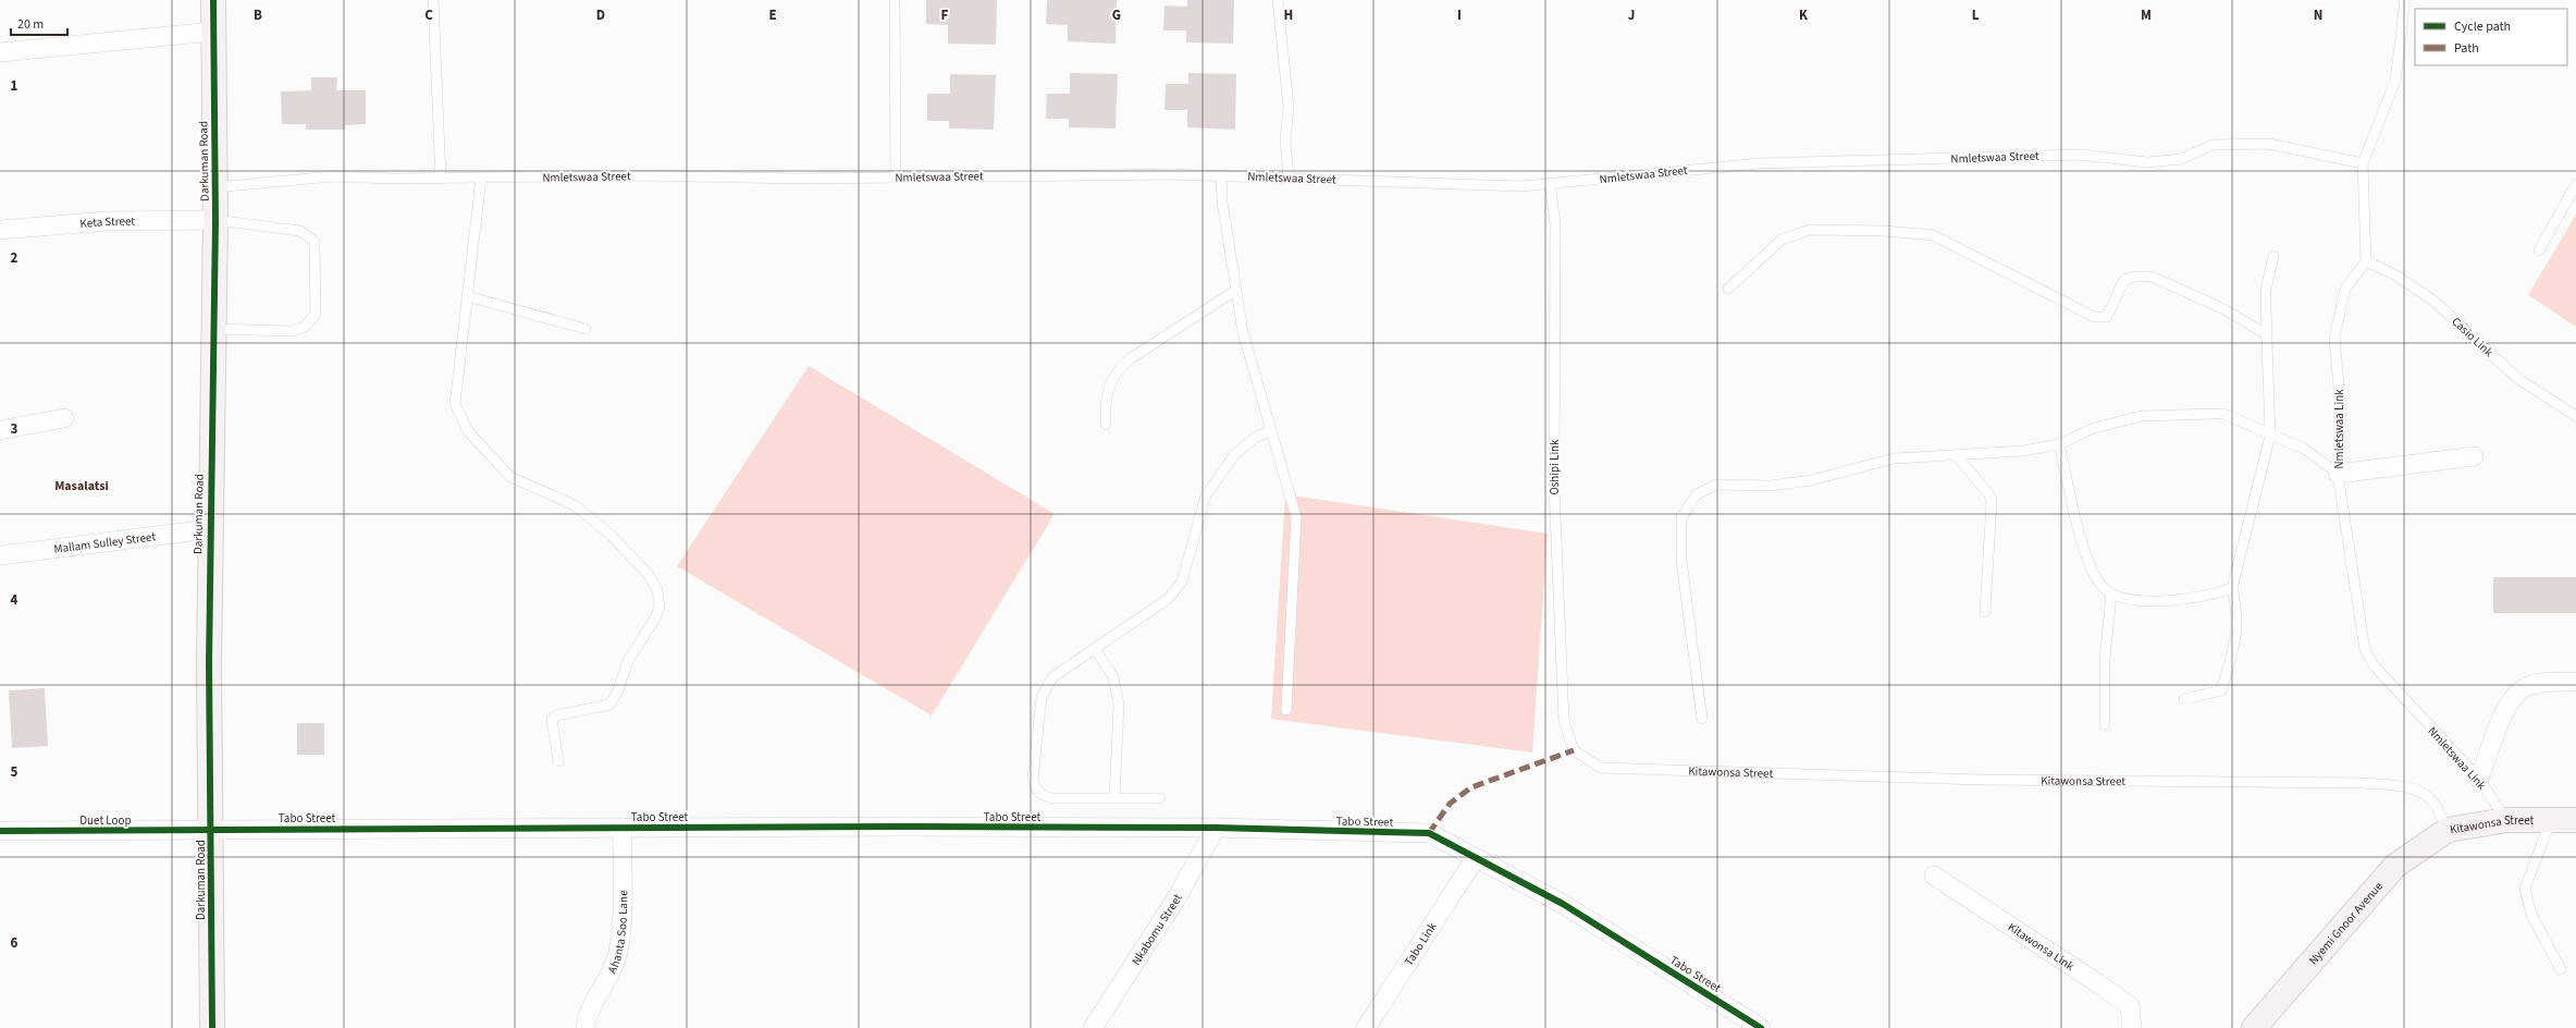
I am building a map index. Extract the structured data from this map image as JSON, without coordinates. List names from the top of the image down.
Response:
{
  "streets": {
    "street": [
      "Darkuman Road",
      "Keta Street",
      "Mallam Sulley Street",
      "Kitawonsa Street",
      "Tabo Street",
      "Duet Loop",
      "Nyemi Gnoor Avenue",
      "Nkabomu Street",
      "Ahanta Soo Lane",
      "Tabo Link",
      "Kitawonsa Link"
    ],
    "lane": [
      "Nmletswaa Street",
      "Casio Link",
      "Nmletswaa Link",
      "Oshipi Link"
    ]
  },
  "crossings": [
    ["Nmletswaa Street", "Darkuman Road"],
    ["Nmletswaa Street", "Oshipi Link"],
    ["Darkuman Road", "Keta Street"],
    ["Darkuman Road", "Mallam Sulley Street"],
    ["Darkuman Road", "Tabo Street"],
    ["Darkuman Road", "Duet Loop"],
    ["Casio Link", "Nmletswaa Link"],
    ["Nmletswaa Link", "Kitawonsa Street"],
    ["Oshipi Link", "Kitawonsa Street"],
    ["Kitawonsa Street", "Nyemi Gnoor Avenue"],
    ["Tabo Street", "Duet Loop"],
    ["Tabo Street", "Nkabomu Street"],
    ["Tabo Street", "Ahanta Soo Lane"],
    ["Tabo Street", "Tabo Link"]
  ],
  "districts": ["Masalatsi"],
  "legend": ["Cycle path", "Path"],
  "scale_bar": "20 m",
  "grid": {
    "columns": [
      "B",
      "C",
      "D",
      "E",
      "F",
      "G",
      "H",
      "I",
      "J",
      "K",
      "L",
      "M",
      "N"
    ],
    "rows": [
      "1",
      "2",
      "3",
      "4",
      "5",
      "6"
    ]
  }
}
